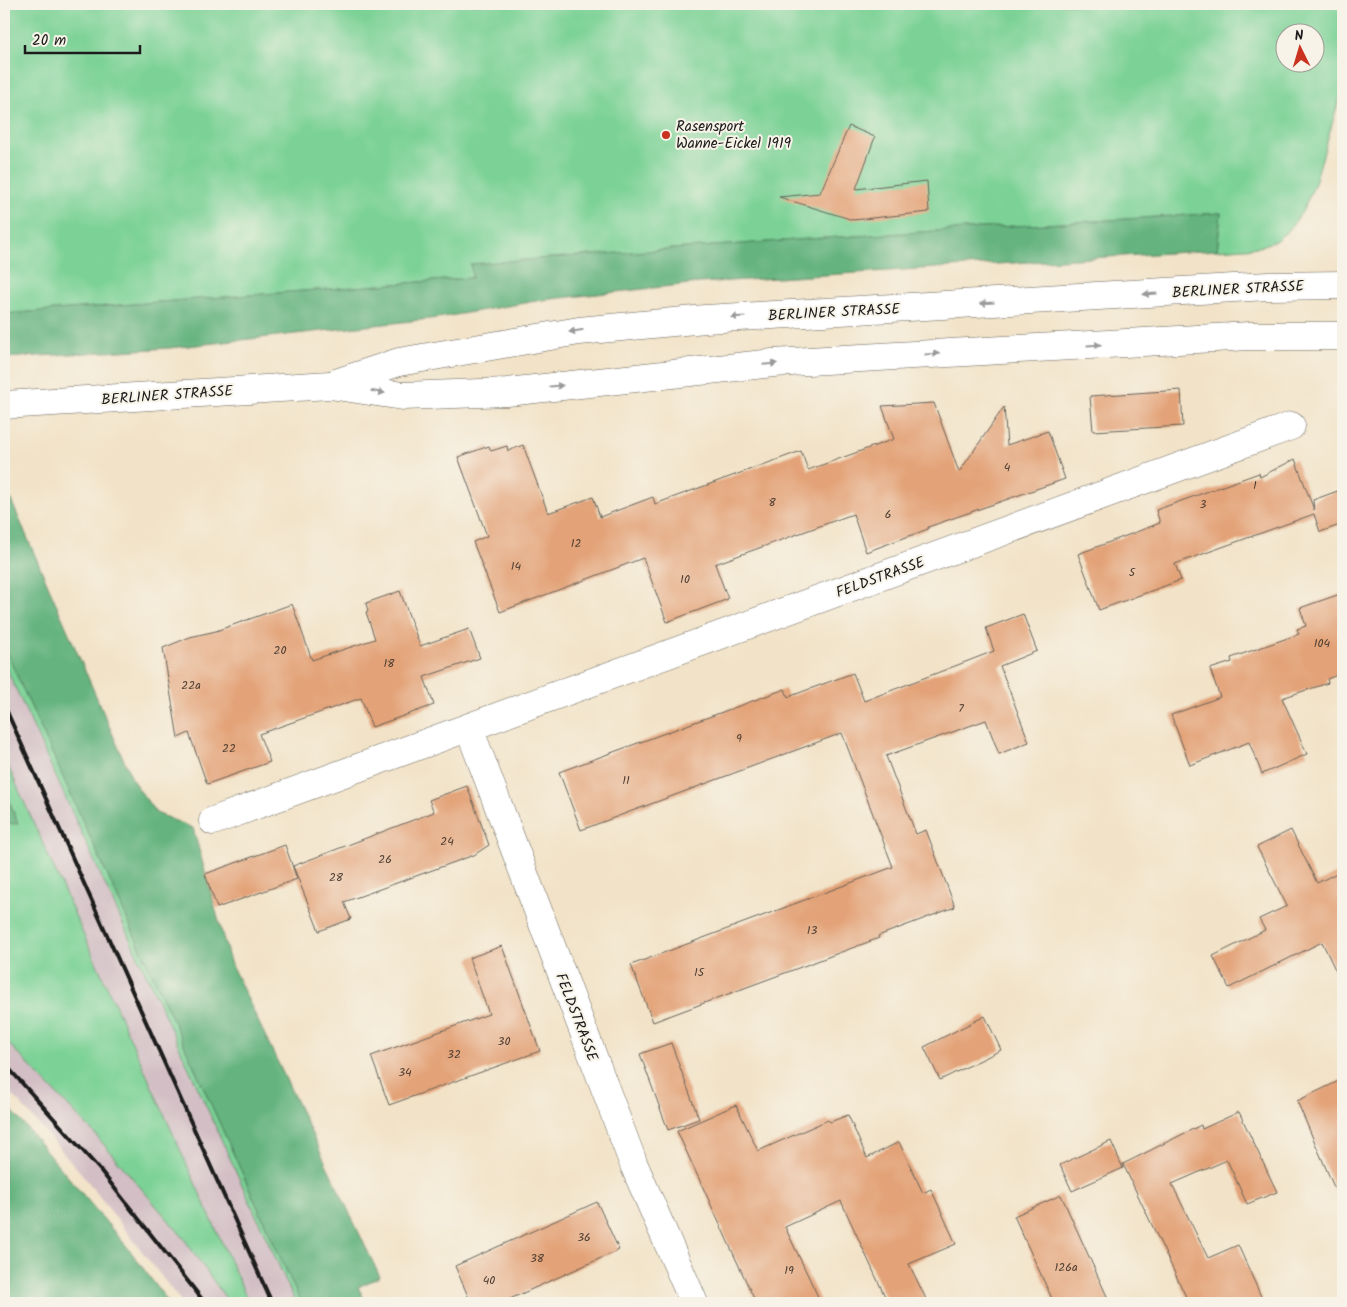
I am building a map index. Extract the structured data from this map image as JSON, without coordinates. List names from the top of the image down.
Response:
{
  "streets": {
    "main road": ["BERLINER STRASSE", "FELDSTRASSE"]
  },
  "places": ["Rasensport Wanne-Eickel 1919"],
  "house_numbers": [
    "4",
    "1",
    "8",
    "3",
    "6",
    "12",
    "14",
    "5",
    "10",
    "104",
    "20",
    "18",
    "22a",
    "7",
    "9",
    "22",
    "11",
    "24",
    "26",
    "28",
    "13",
    "15",
    "30",
    "32",
    "34",
    "36",
    "38",
    "126a",
    "19",
    "40"
  ],
  "scale_bar": "20 m",
  "north": "top"
}
